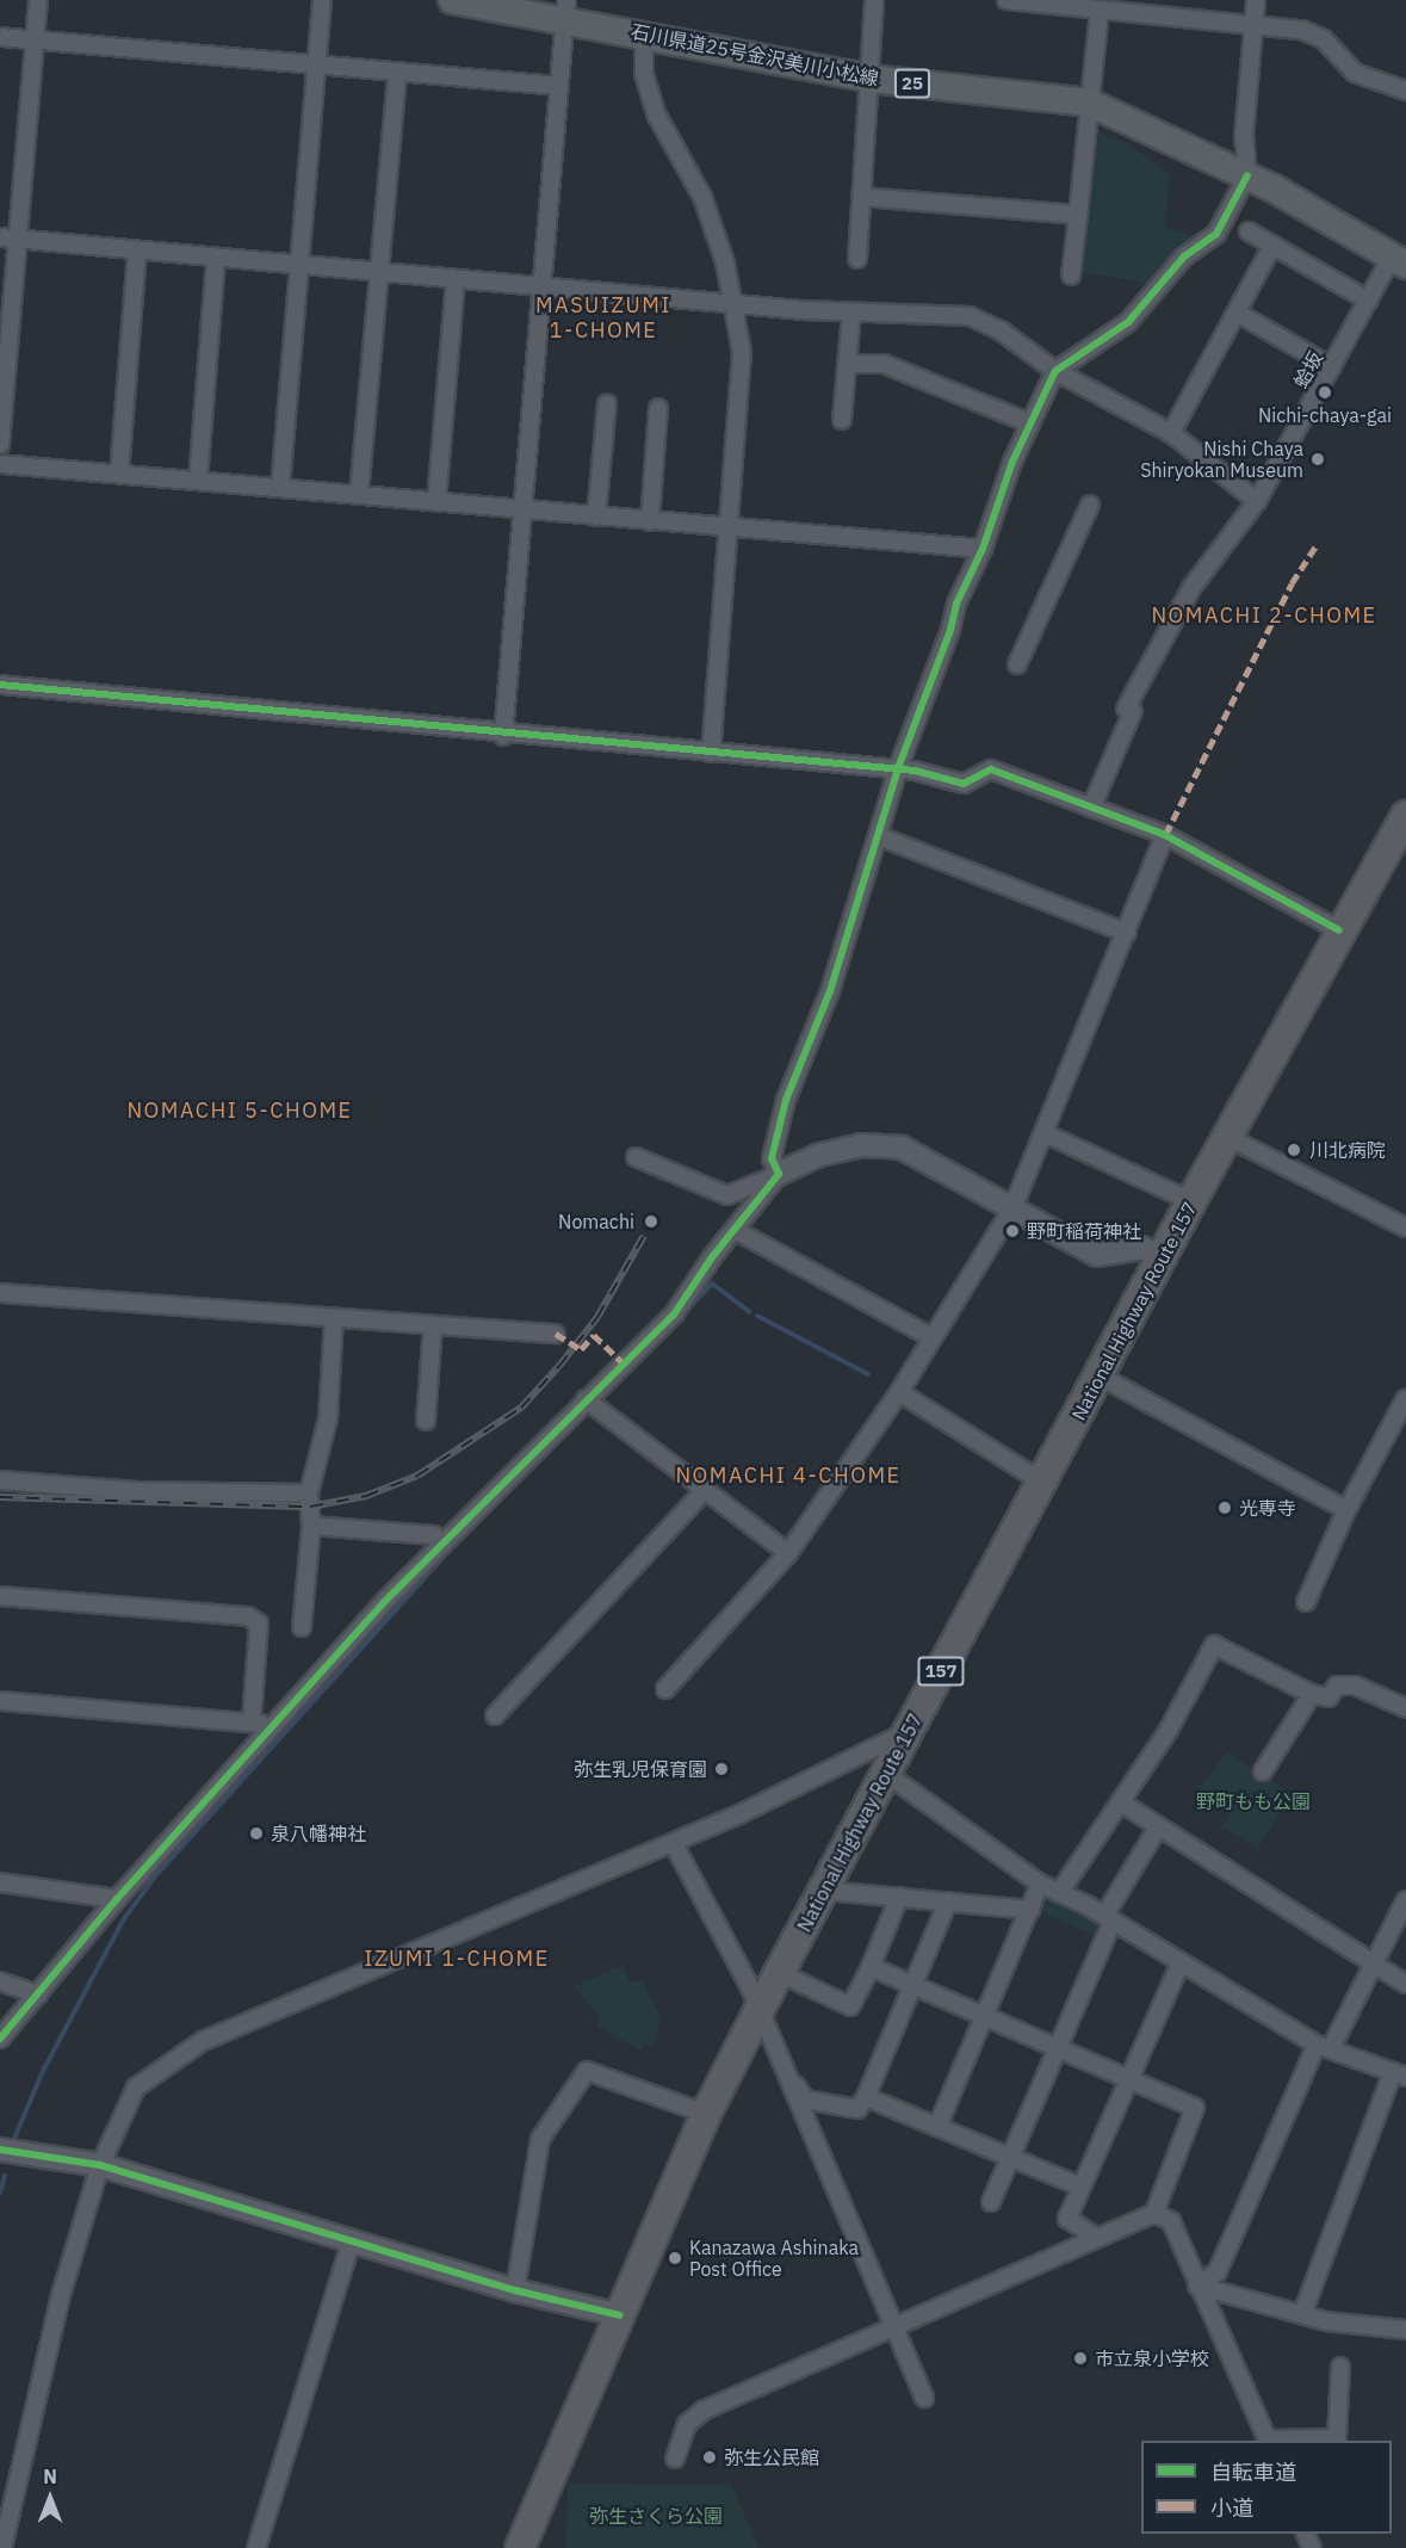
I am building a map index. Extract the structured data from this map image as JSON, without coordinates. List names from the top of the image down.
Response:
{
  "streets": {
    "highway": ["National Highway Route 157", "157"],
    "main road": ["石川県道25号金沢美川小松線", "25"],
    "street": ["蛤坂"]
  },
  "crossings": [
    ["石川県道25号金沢美川小松線", "蛤坂"]
  ],
  "districts": [
    "MASUIZUMI 1-CHOME",
    "NOMACHI 2-CHOME",
    "NOMACHI 5-CHOME",
    "NOMACHI 4-CHOME",
    "IZUMI 1-CHOME"
  ],
  "parks": ["野町もも公園", "弥生さくら公園"],
  "places": [
    "Nichi-chaya-gai",
    "Nishi Chaya Shiryokan Museum",
    "川北病院",
    "Nomachi",
    "野町稲荷神社",
    "光専寺",
    "弥生乳児保育園",
    "泉八幡神社",
    "Kanazawa Ashinaka Post Office",
    "市立泉小学校",
    "弥生公民館"
  ],
  "legend": ["自転車道", "小道"],
  "north": "top"
}
